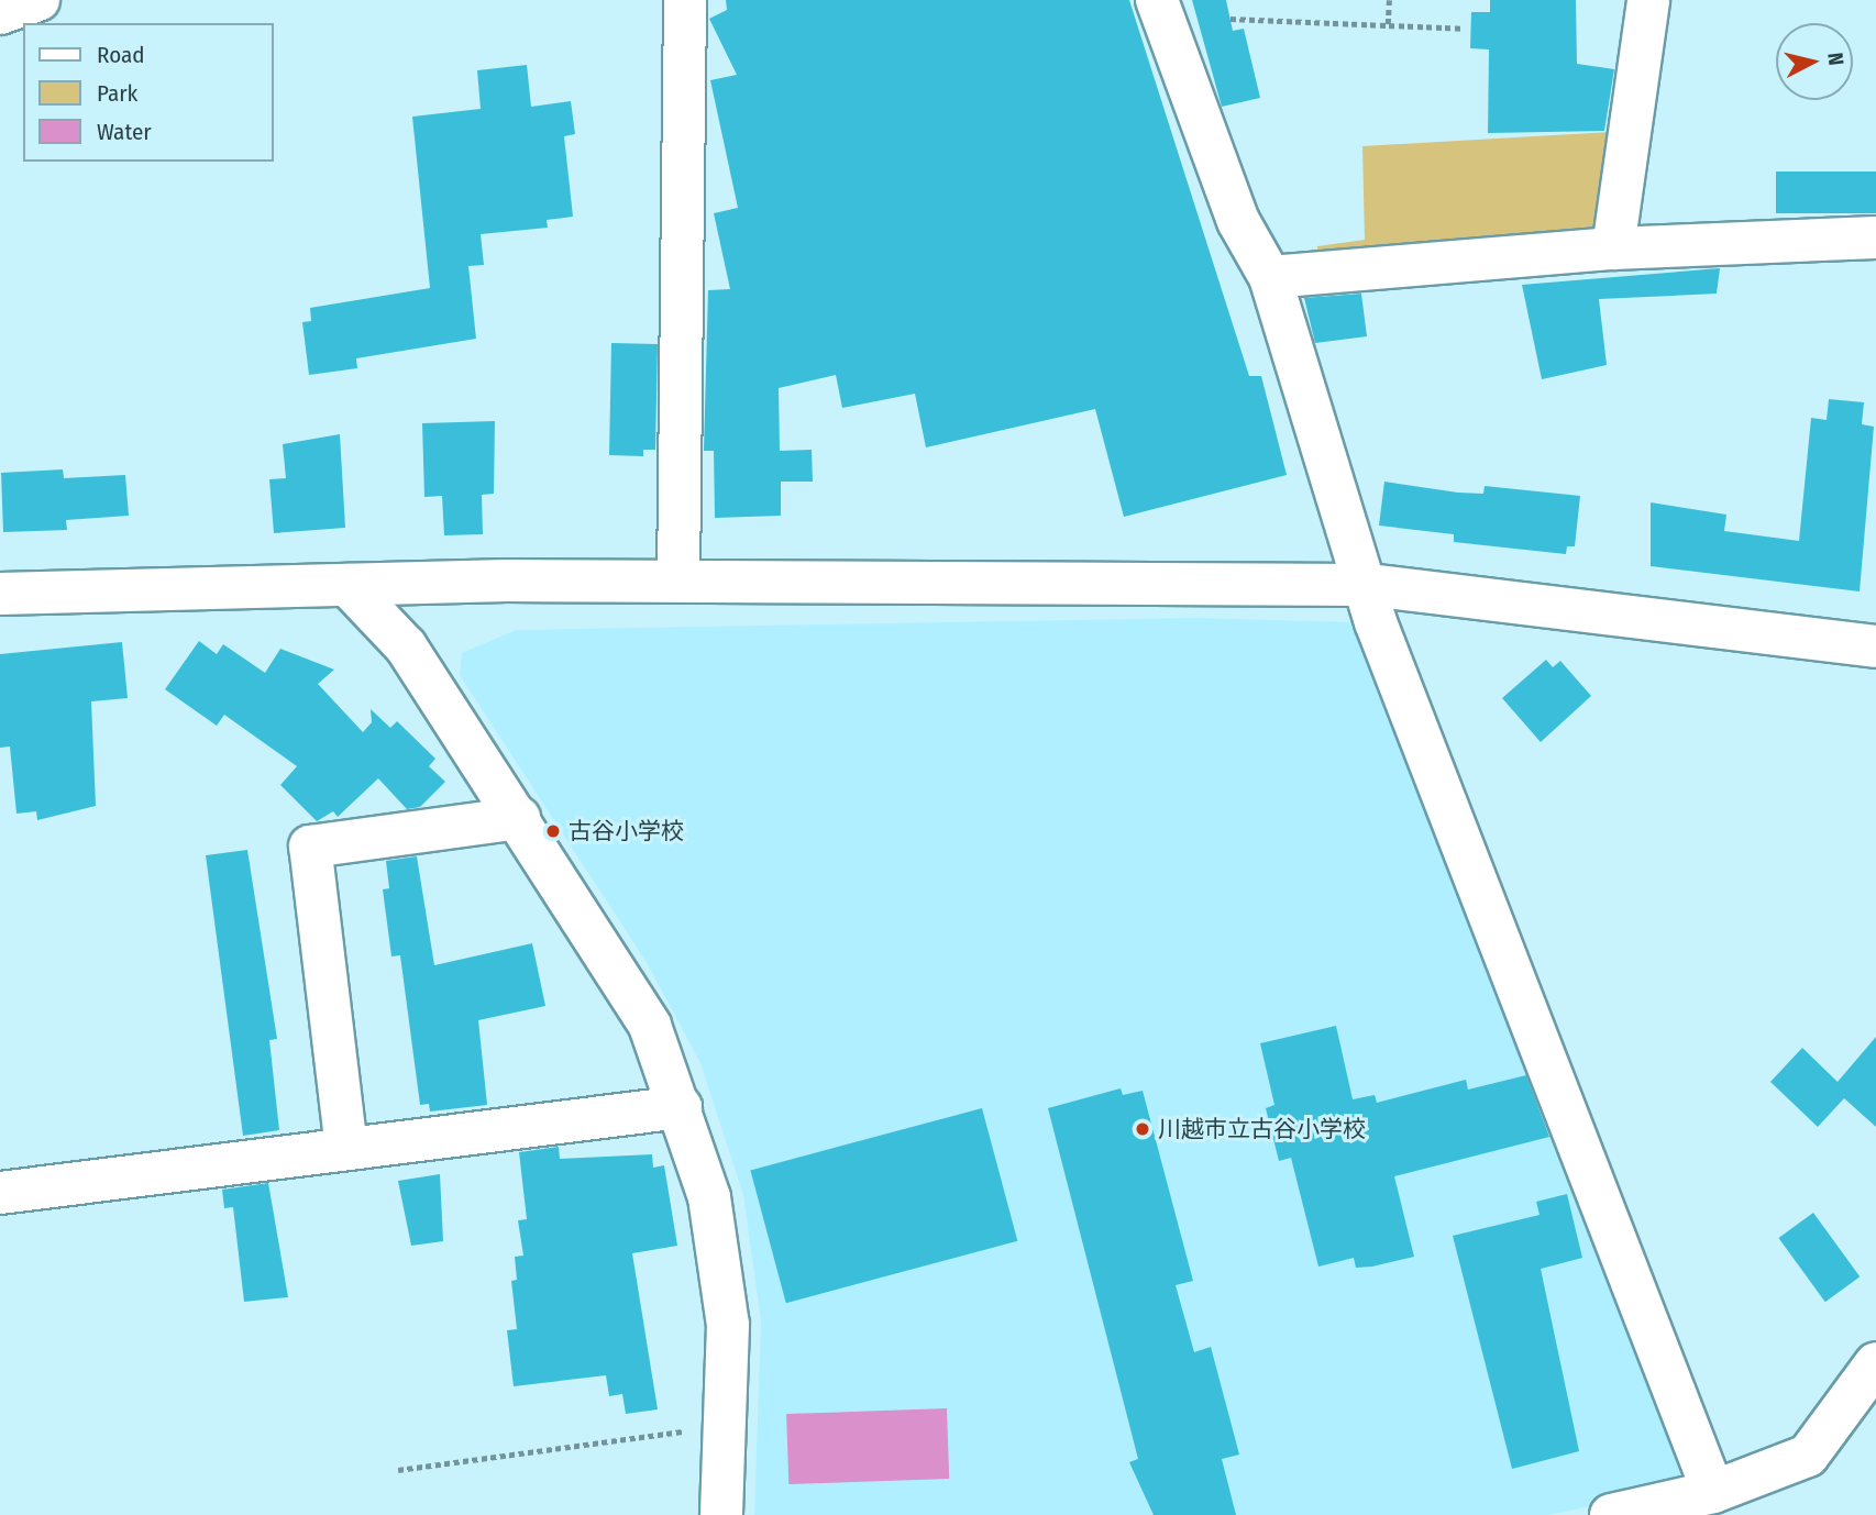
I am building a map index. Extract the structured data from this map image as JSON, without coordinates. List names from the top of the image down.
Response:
{
  "places": ["古谷小学校", "川越市立古谷小学校"],
  "legend": ["Road", "Park", "Water"],
  "north": "right"
}
